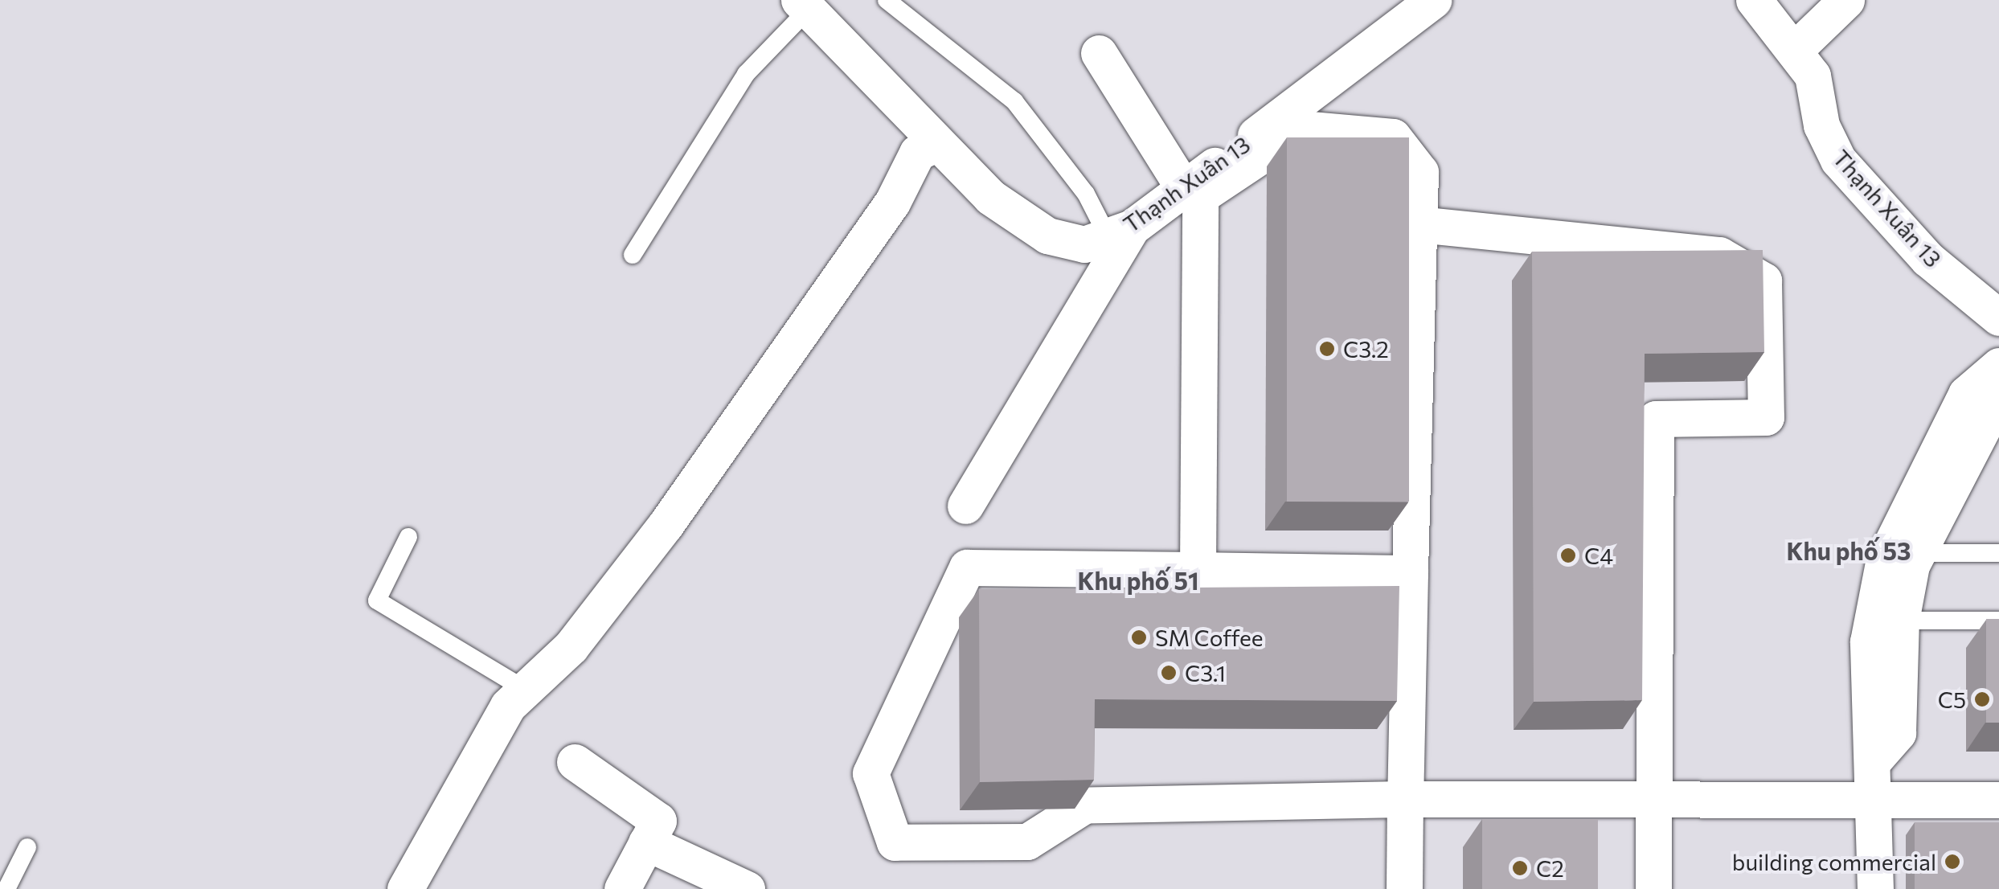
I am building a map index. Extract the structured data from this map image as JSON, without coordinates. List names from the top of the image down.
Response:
{
  "streets": {
    "street": ["Thạnh Xuân 13"]
  },
  "districts": ["Khu phố 53", "Khu phố 51"],
  "places": [
    "C3.2",
    "C4",
    "SM Coffee",
    "С3.1",
    "C5",
    "building commercial",
    "С2"
  ]
}
